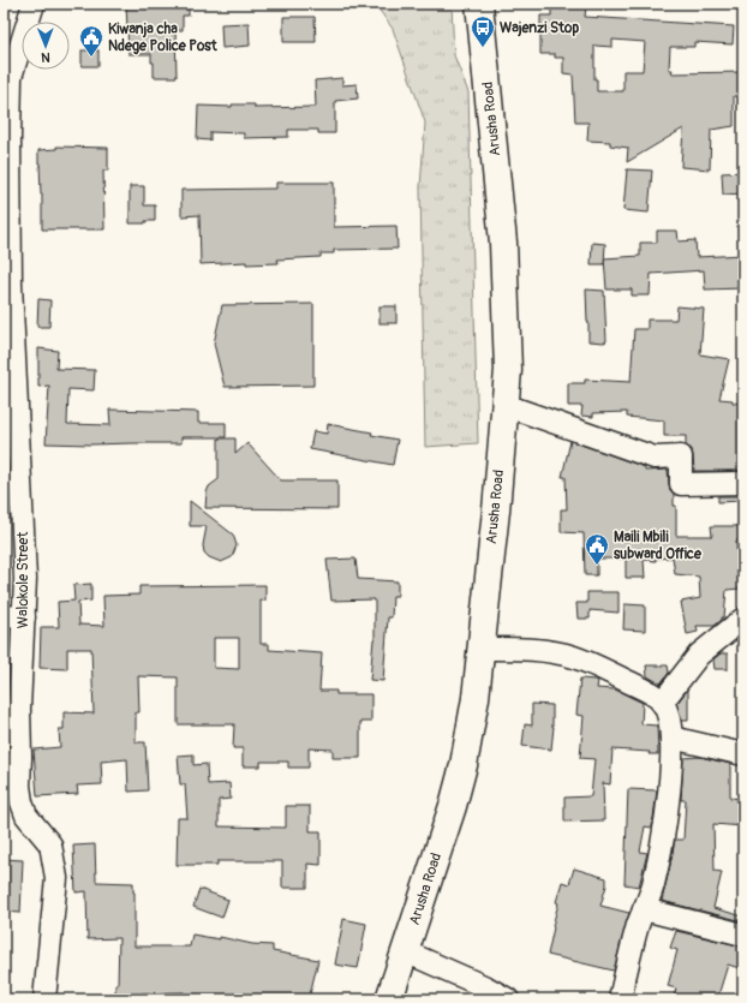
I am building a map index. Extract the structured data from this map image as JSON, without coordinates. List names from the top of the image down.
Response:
{
  "streets": {
    "highway": ["Arusha Road"],
    "street": ["Walokole Street"]
  },
  "places": {
    "bus stop": ["Wajenzi Stop"],
    "public building": ["Kiwanja cha Ndege Police Post", "Maili Mbili subward Office"]
  },
  "north": "bottom"
}
